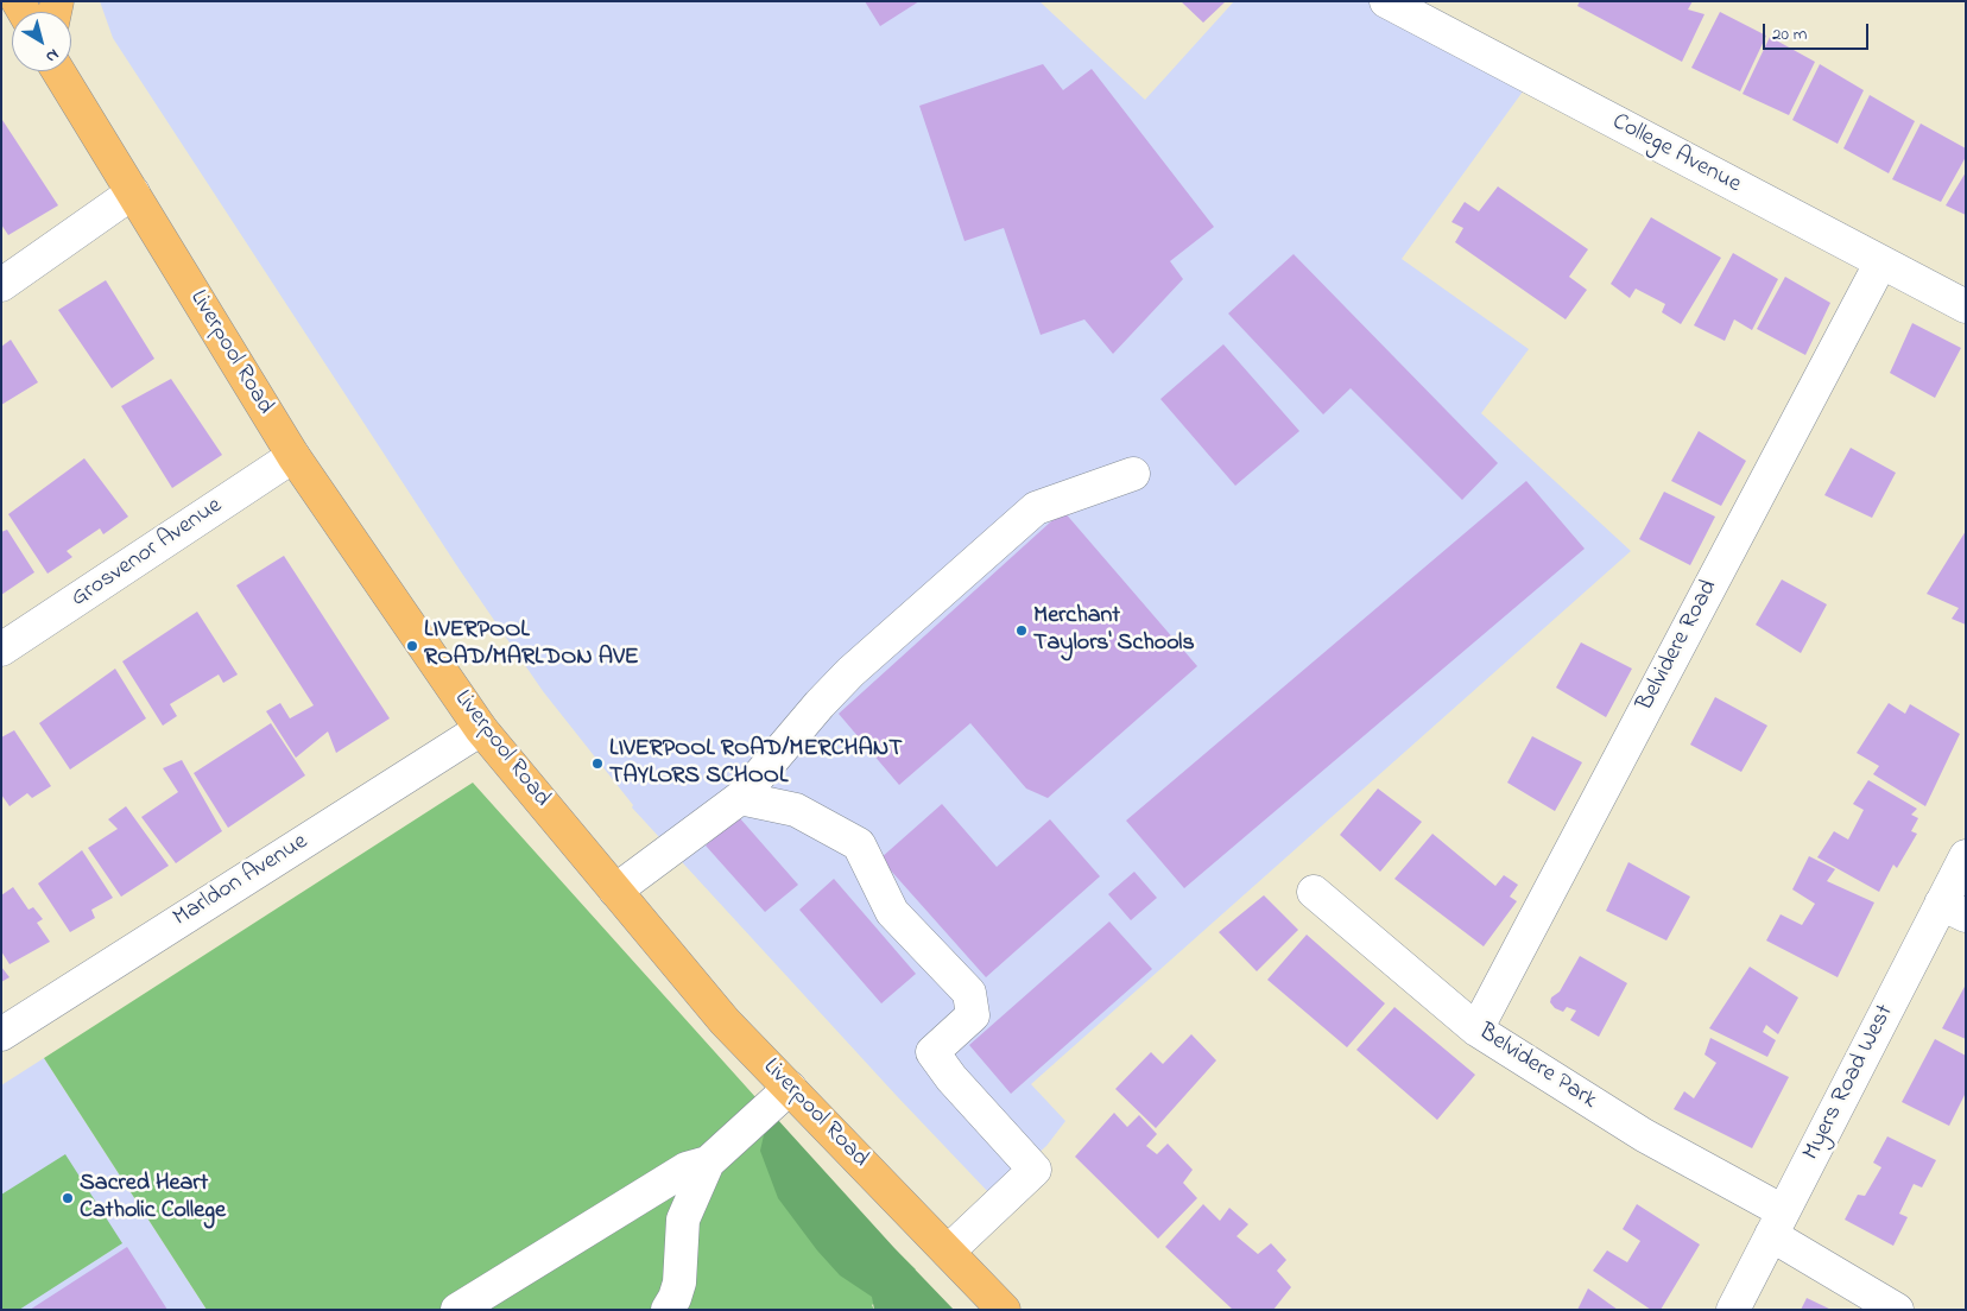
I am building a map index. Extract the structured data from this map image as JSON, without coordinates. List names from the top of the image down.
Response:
{
  "streets": {
    "highway": ["Liverpool Road"],
    "street": [
      "College Avenue",
      "Grosvenor Avenue",
      "Belvidere Road",
      "Marldon Avenue",
      "Belvidere Park",
      "Myers Road West"
    ]
  },
  "crossings": [
    ["College Avenue", "Belvidere Road"],
    ["Liverpool Road", "Grosvenor Avenue"],
    ["Liverpool Road", "Marldon Avenue"],
    ["Belvidere Road", "Belvidere Park"],
    ["Belvidere Park", "Myers Road West"]
  ],
  "places": [
    "Merchant Taylors' Schools",
    "LIVERPOOL ROAD/MARLDON AVE",
    "LIVERPOOL ROAD/MERCHANT TAYLORS SCHOOL",
    "Sacred Heart Catholic College"
  ],
  "scale_bar": "20 m",
  "north": "bottom right"
}
